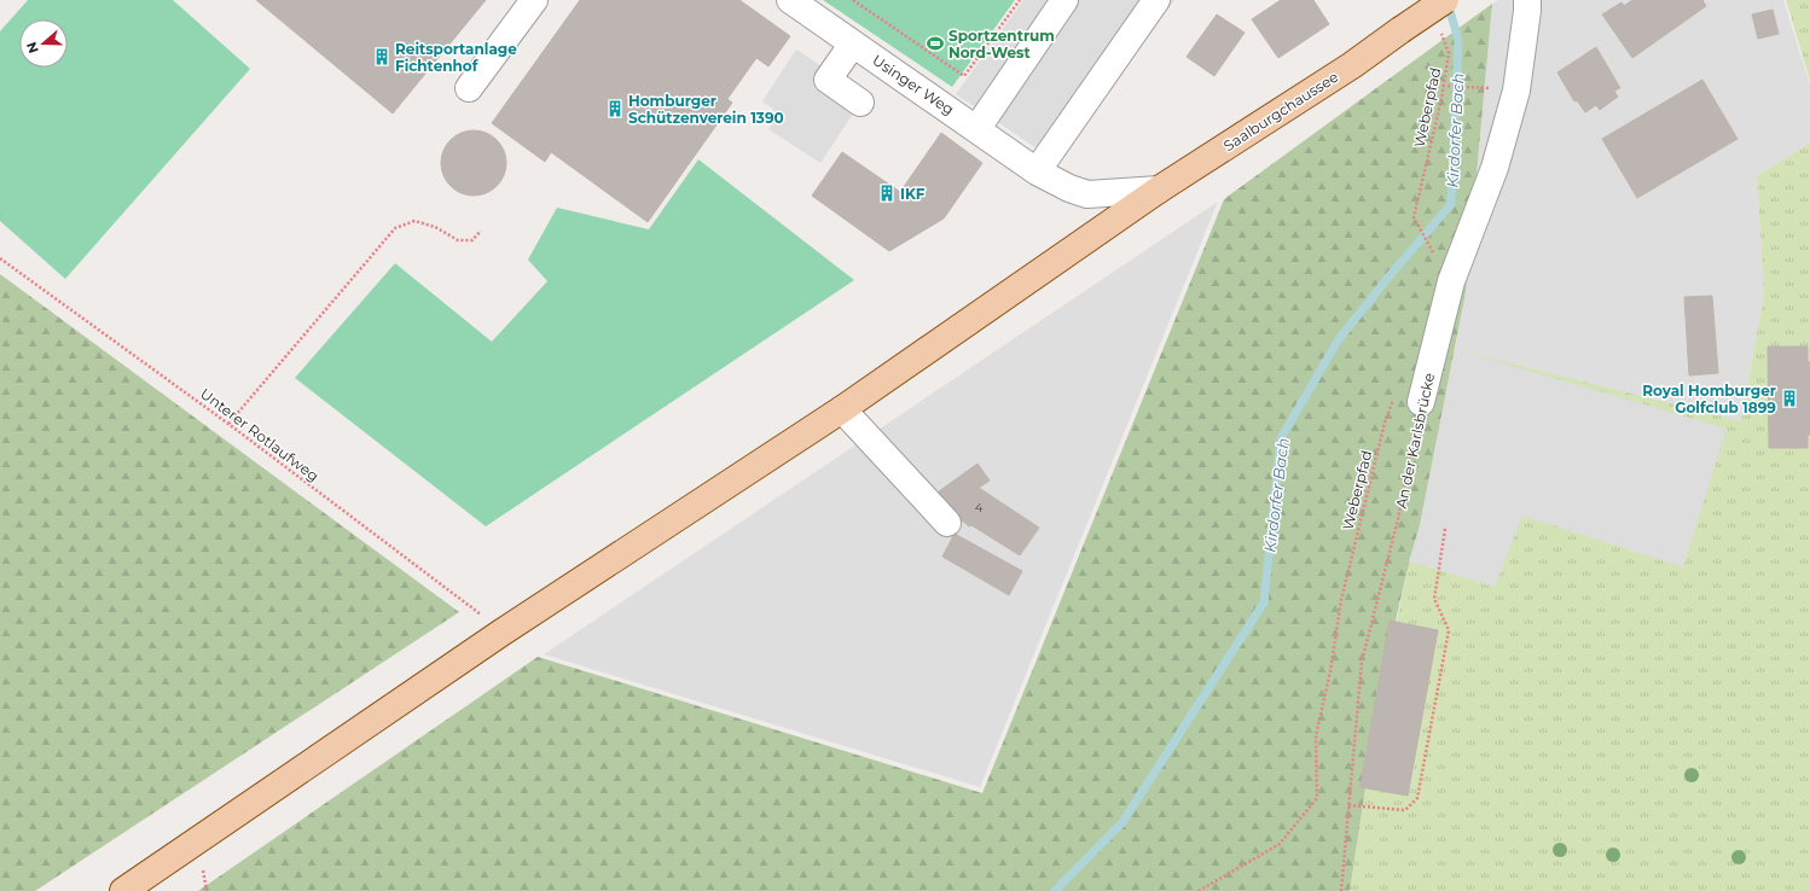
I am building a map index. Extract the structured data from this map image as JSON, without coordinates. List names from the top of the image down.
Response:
{
  "streets": {
    "main road": ["Saalburgchaussee"],
    "street": ["Usinger Weg", "An der Karlsbrücke"],
    "path": ["Weberpfad", "Unterer Rotlaufweg"]
  },
  "crossings": [
    ["Usinger Weg", "Saalburgchaussee"],
    ["Saalburgchaussee", "Unterer Rotlaufweg"]
  ],
  "water": ["Kirdorfer Bach"],
  "places": {
    "sports": ["Sportzentrum Nord-West"],
    "building": [
      "Reitsportanlage Fichtenhof",
      "Homburger Schützenverein 1390",
      "IKF",
      "Royal Homburger Golfclub 1899"
    ]
  },
  "house_numbers": ["4"],
  "north": "left"
}
